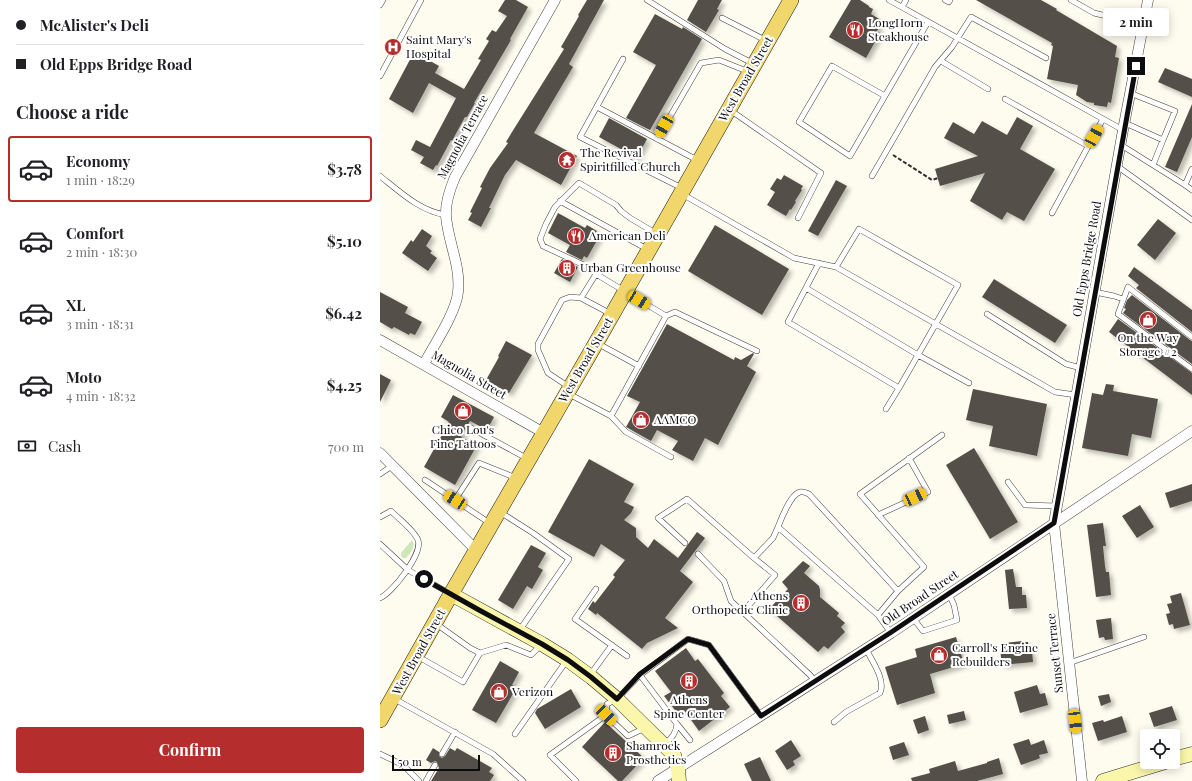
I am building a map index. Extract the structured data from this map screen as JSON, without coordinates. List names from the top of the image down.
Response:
{
  "streets": {
    "main road": ["West Broad Street"],
    "street": [
      "Magnolia Terrace",
      "Old Epps Bridge Road",
      "Magnolia Street",
      "Old Broad Street",
      "Sunset Terrace"
    ]
  },
  "crossings": [
    ["West Broad Street", "Magnolia Street"],
    ["Magnolia Terrace", "Magnolia Street"],
    ["Old Epps Bridge Road", "Old Broad Street"],
    ["Old Epps Bridge Road", "Sunset Terrace"],
    ["Old Broad Street", "Sunset Terrace"]
  ],
  "places": {
    "restaurant": ["LongHorn Steakhouse", "American Deli"],
    "hospital": ["Saint Mary's Hospital"],
    "temple": ["The Revival Spiritfilled Church"],
    "building": [
      "Urban Greenhouse",
      "Athens Orthopedic Clinic",
      "Athens Spine Center",
      "Shamrock Prosthetics"
    ],
    "shop": [
      "On the Way Storage #2",
      "Chico Lou's Fine Tattoos",
      "AAMCO",
      "Carroll's Engine Rebuilders",
      "Verizon"
    ]
  },
  "scale_bar": "50 m",
  "page": {
    "banner": ["McAlister's Deli", "Old Epps Bridge Road"],
    "bubble": "2 min",
    "heading": "Choose a ride",
    "list": [
      {
        "name": "Economy",
        "note": "1 min · 18:29",
        "value": "$3.78"
      },
      {
        "name": "Comfort",
        "note": "2 min · 18:30",
        "value": "$5.10"
      },
      {
        "name": "XL",
        "note": "3 min · 18:31",
        "value": "$6.42"
      },
      {
        "name": "Moto",
        "note": "4 min · 18:32",
        "value": "$4.25"
      }
    ],
    "pay": ["Cash", "700 m"],
    "buttons": "Confirm",
    "scale": "50 m"
  }
}
